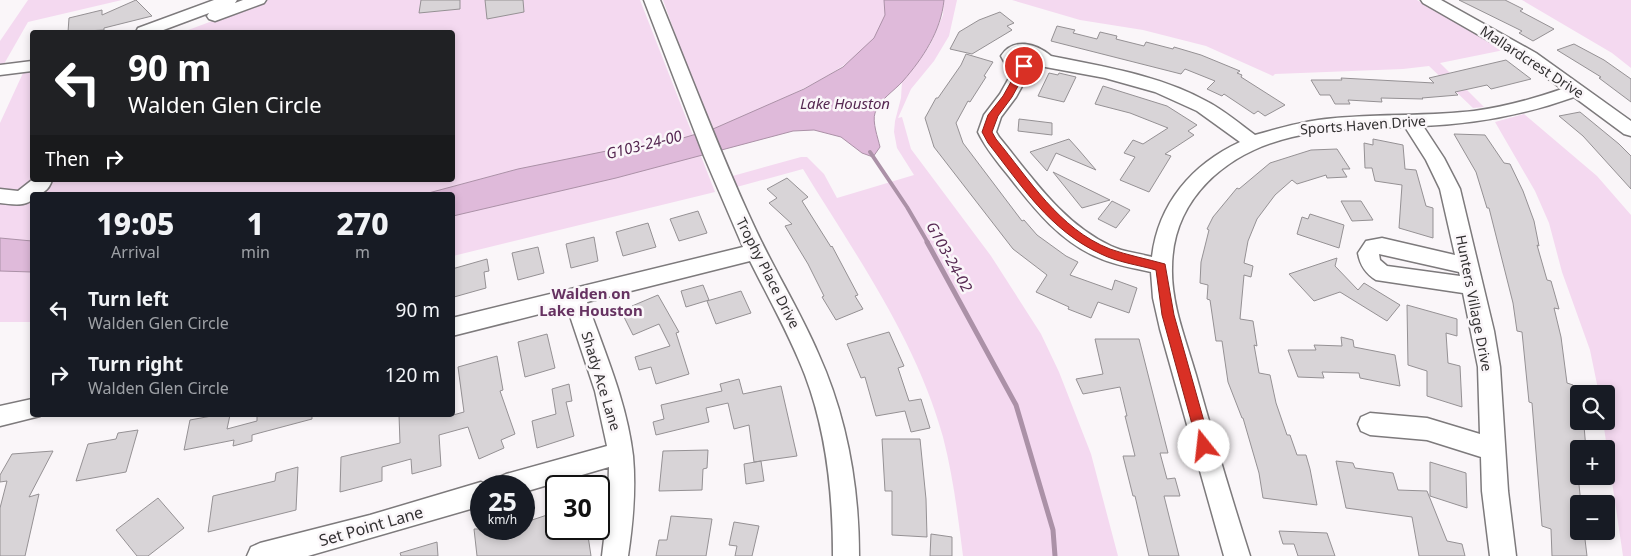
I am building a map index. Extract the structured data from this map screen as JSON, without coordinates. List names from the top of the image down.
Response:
{
  "streets": {
    "street": [
      "Mallardcrest Drive",
      "Sports Haven Drive",
      "Trophy Place Drive",
      "Hunters Village Drive",
      "Shady Ace Lane",
      "Set Point Lane"
    ]
  },
  "crossings": [
    ["Mallardcrest Drive", "Sports Haven Drive"],
    ["Sports Haven Drive", "Hunters Village Drive"]
  ],
  "districts": ["Walden on Lake Houston"],
  "water": ["Lake Houston", "G103-24-00", "G103-24-02"],
  "page": {
    "turn": ["90 m", "Walden Glen Circle"],
    "then": "Then",
    "eta": [
      "19:05",
      "Arrival",
      "1",
      "min",
      "270",
      "m"
    ],
    "list": [
      {
        "name": "Turn left",
        "note": "Walden Glen Circle",
        "value": "90 m"
      },
      {
        "name": "Turn right",
        "note": "Walden Glen Circle",
        "value": "120 m"
      }
    ],
    "map_buttons": ["+", "−"],
    "speed": "25 km/h",
    "limit": "30"
  }
}
